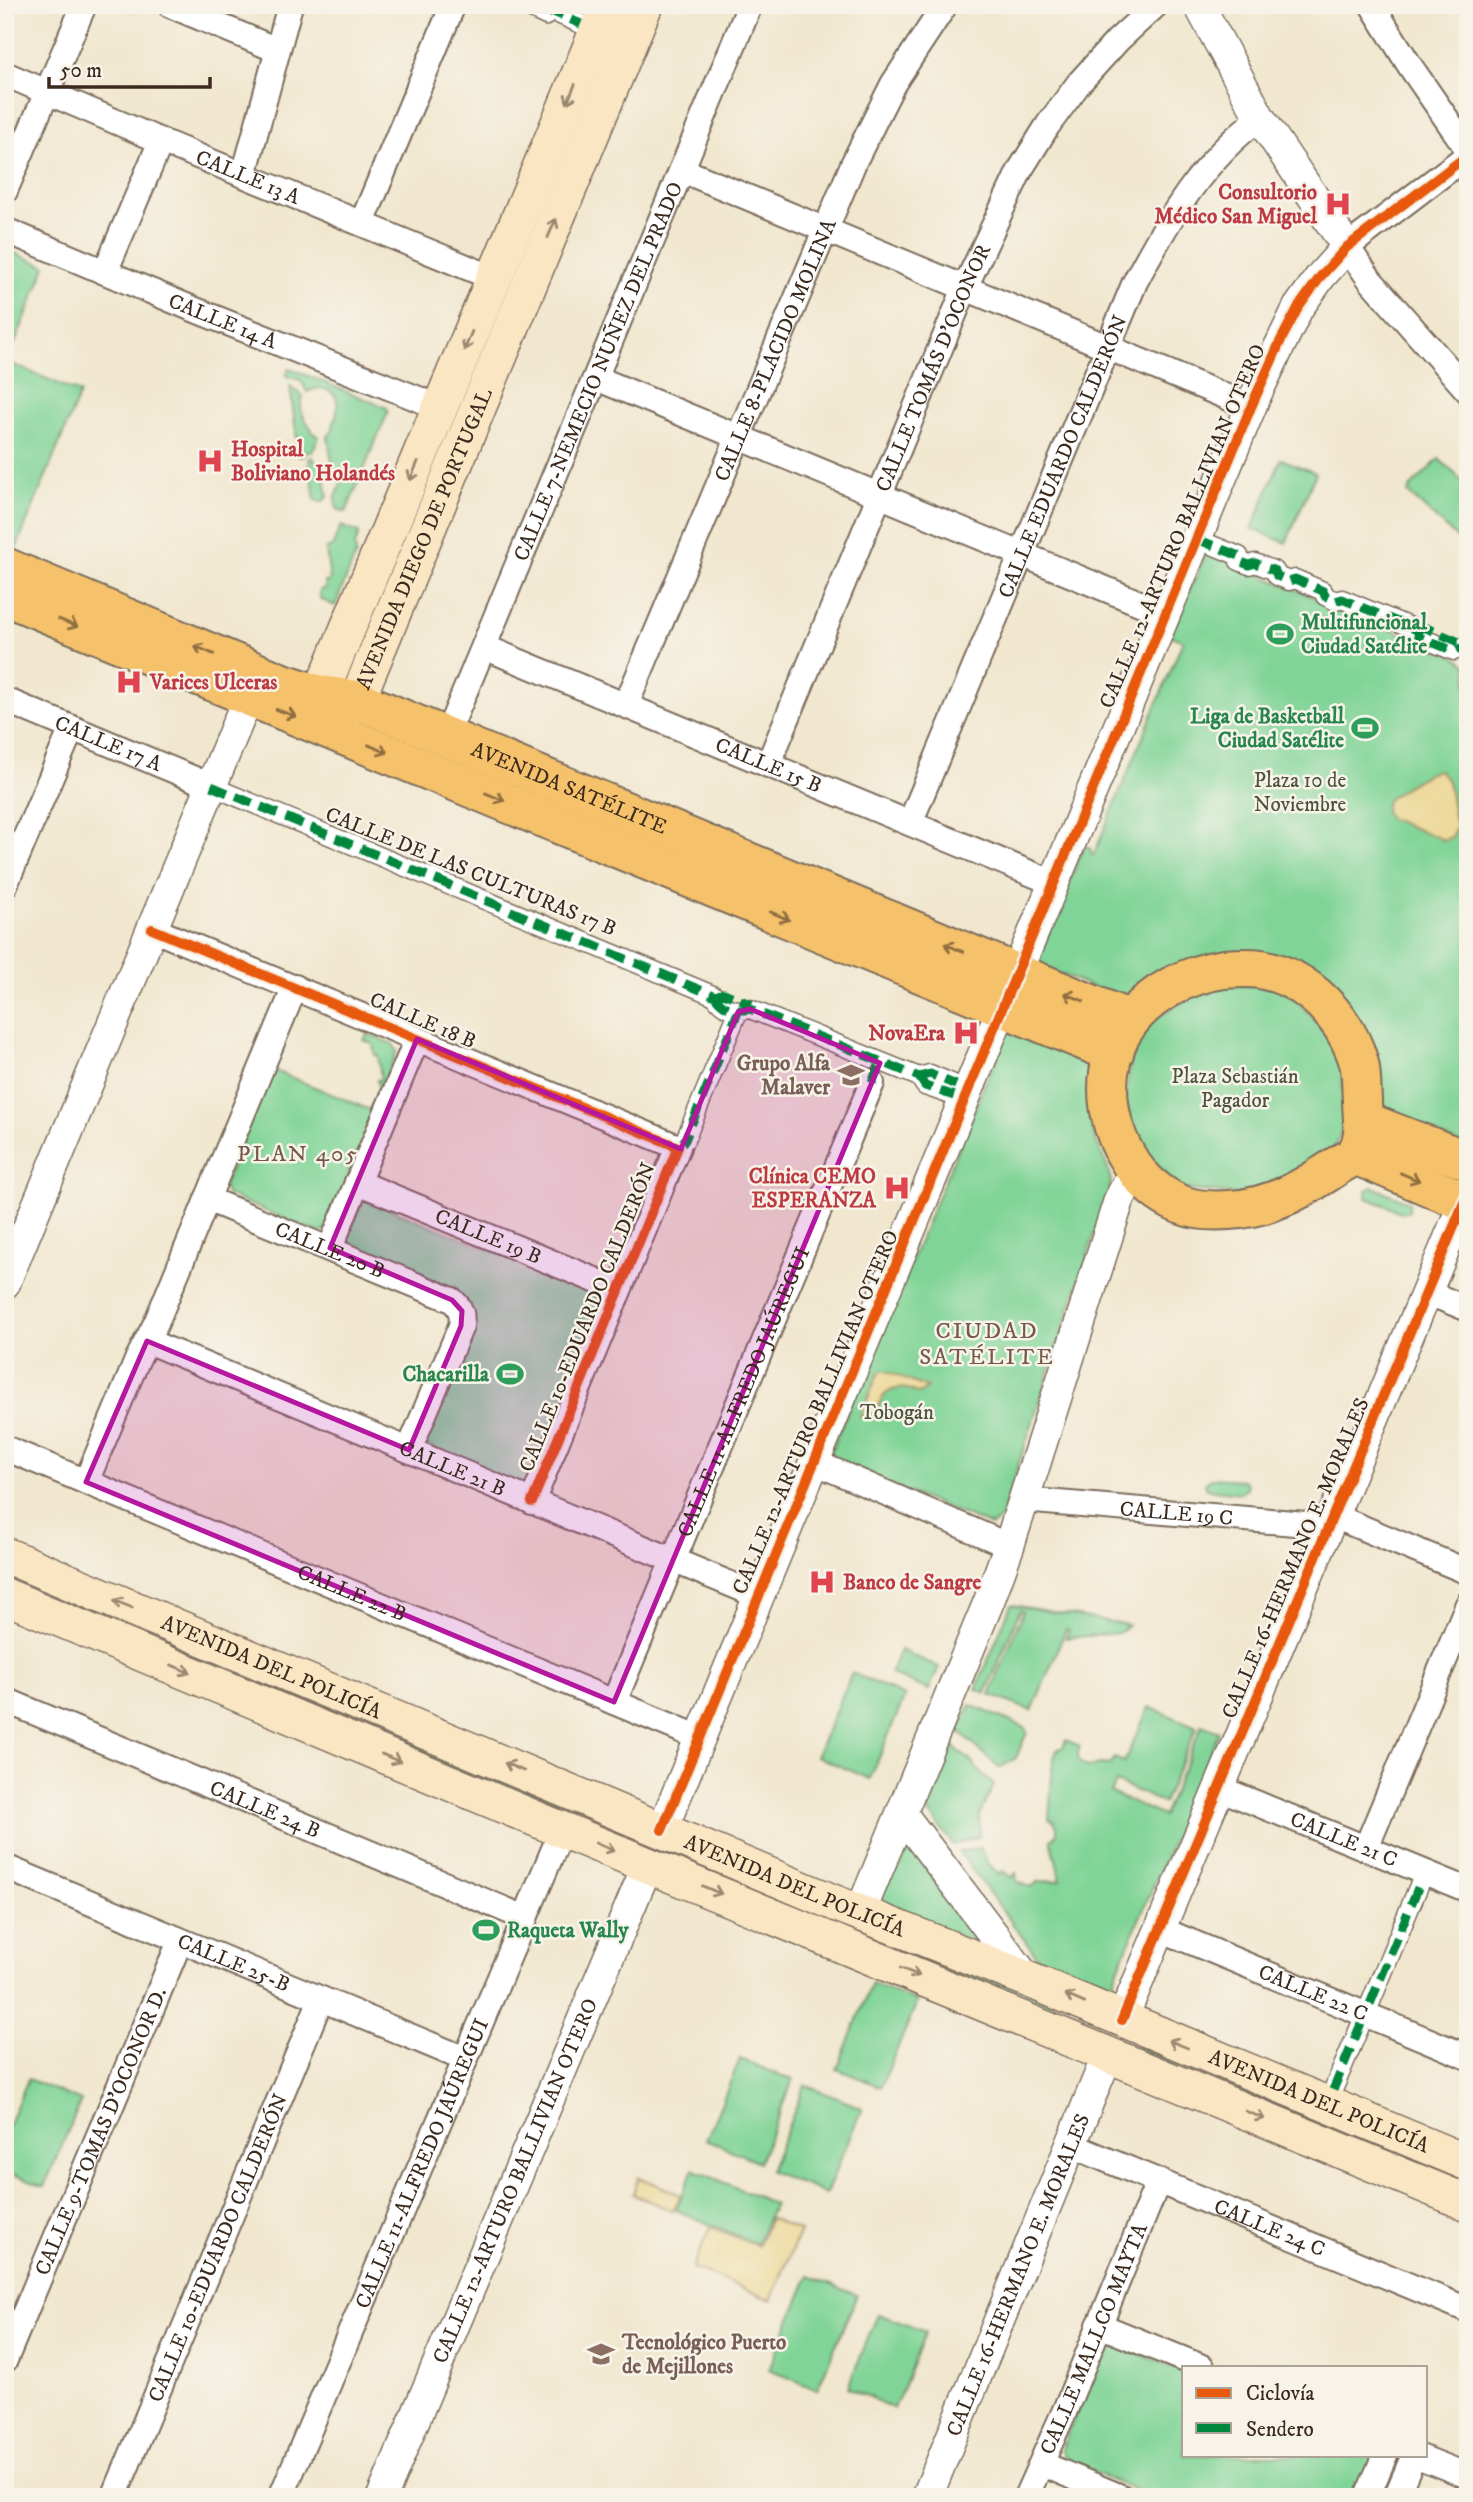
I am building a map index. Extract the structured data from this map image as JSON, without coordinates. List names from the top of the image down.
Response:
{
  "streets": {
    "main road": ["AVENIDA DIEGO DE PORTUGAL", "AVENIDA SATÉLITE", "AVENIDA DEL POLICÍA"],
    "street": [
      "CALLE 13 A",
      "CALLE 14 A",
      "CALLE 8-PLACIDO MOLINA",
      "CALLE TOMÁS D'OCONOR",
      "CALLE 7-NEMECIO NUÑEZ DEL PRADO",
      "CALLE EDUARDO CALDERÓN",
      "CALLE 12-ARTURO BALLIVIAN OTERO",
      "CALLE 17 A",
      "CALLE 15 B",
      "CALLE DE LAS CULTURAS 17 B",
      "CALLE 18 B",
      "CALLE 19 B",
      "CALLE 20 B",
      "CALLE 10-EDUARDO CALDERÓN",
      "CALLE 11-ALFREDO JAÚREGUI",
      "CALLE 21 B",
      "CALLE 19 C",
      "CALLE 16-HERMANO E. MORALES",
      "CALLE 22 B",
      "CALLE 24 B",
      "CALLE 21 C",
      "CALLE 25-B",
      "CALLE 22 C",
      "CALLE 9-TOMAS D'OCONOR D.",
      "CALLE 24 C",
      "CALLE MALLCO MAYTA"
    ]
  },
  "crossings": [
    ["CALLE 13 A", "AVENIDA DIEGO DE PORTUGAL"],
    ["CALLE 14 A", "AVENIDA DIEGO DE PORTUGAL"],
    ["CALLE 8-PLACIDO MOLINA", "CALLE 15 B"],
    ["CALLE TOMÁS D'OCONOR", "CALLE 15 B"],
    ["CALLE 7-NEMECIO NUÑEZ DEL PRADO", "CALLE 15 B"],
    ["CALLE 7-NEMECIO NUÑEZ DEL PRADO", "AVENIDA SATÉLITE"],
    ["CALLE EDUARDO CALDERÓN", "CALLE 15 B"],
    ["CALLE 12-ARTURO BALLIVIAN OTERO", "CALLE 15 B"],
    ["CALLE 12-ARTURO BALLIVIAN OTERO", "AVENIDA SATÉLITE"],
    ["CALLE 12-ARTURO BALLIVIAN OTERO", "CALLE 21 B"],
    ["CALLE 12-ARTURO BALLIVIAN OTERO", "CALLE 22 B"],
    ["CALLE 12-ARTURO BALLIVIAN OTERO", "AVENIDA DEL POLICÍA"],
    ["AVENIDA DIEGO DE PORTUGAL", "AVENIDA SATÉLITE"],
    ["CALLE 17 A", "CALLE DE LAS CULTURAS 17 B"],
    ["CALLE DE LAS CULTURAS 17 B", "CALLE 10-EDUARDO CALDERÓN"],
    ["CALLE 18 B", "CALLE 10-EDUARDO CALDERÓN"],
    ["CALLE 19 B", "CALLE 10-EDUARDO CALDERÓN"],
    ["CALLE 20 B", "CALLE 21 B"],
    ["CALLE 10-EDUARDO CALDERÓN", "CALLE 21 B"],
    ["CALLE 10-EDUARDO CALDERÓN", "CALLE 25-B"],
    ["CALLE 11-ALFREDO JAÚREGUI", "CALLE 21 B"],
    ["CALLE 11-ALFREDO JAÚREGUI", "CALLE 22 B"],
    ["CALLE 11-ALFREDO JAÚREGUI", "AVENIDA DEL POLICÍA"],
    ["CALLE 11-ALFREDO JAÚREGUI", "CALLE 24 B"],
    ["CALLE 11-ALFREDO JAÚREGUI", "CALLE 25-B"],
    ["CALLE 19 C", "CALLE 16-HERMANO E. MORALES"],
    ["CALLE 16-HERMANO E. MORALES", "AVENIDA DEL POLICÍA"],
    ["CALLE 16-HERMANO E. MORALES", "CALLE 21 C"],
    ["CALLE 16-HERMANO E. MORALES", "CALLE 22 C"],
    ["CALLE 16-HERMANO E. MORALES", "CALLE 24 C"],
    ["CALLE 25-B", "CALLE 9-TOMAS D'OCONOR D."],
    ["CALLE 24 C", "CALLE MALLCO MAYTA"]
  ],
  "districts": ["PLAN 405", "CIUDAD SATÉLITE"],
  "parks": ["Plaza 10 de Noviembre", "Plaza Sebastián Pagador", "Tobogán"],
  "places": {
    "hospital": [
      "Consultorio Médico San Miguel",
      "Hospital Boliviano Holandés",
      "Varices Ulceras",
      "NovaEra",
      "Clínica CEMO ESPERANZA",
      "Banco de Sangre"
    ],
    "sports": [
      "Multifuncional Ciudad Satélite",
      "Liga de Basketball Ciudad Satélite",
      "Chacarilla",
      "Raqueta Wally"
    ],
    "school or university": ["Grupo Alfa Malaver", "Tecnológico Puerto de Mejillones"]
  },
  "legend": ["Ciclovía", "Sendero"],
  "scale_bar": "50 m"
}
